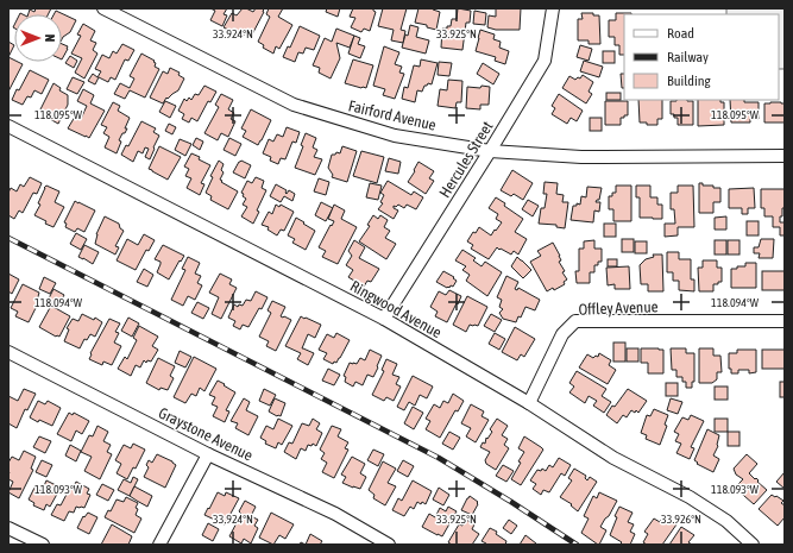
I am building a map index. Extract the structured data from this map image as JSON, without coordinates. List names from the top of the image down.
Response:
{
  "streets": {
    "street": [
      "Fairford Avenue",
      "Hercules Street",
      "Offley Avenue",
      "Ringwood Avenue",
      "Graystone Avenue"
    ]
  },
  "crossings": [
    ["Fairford Avenue", "Hercules Street"],
    ["Hercules Street", "Ringwood Avenue"],
    ["Offley Avenue", "Ringwood Avenue"]
  ],
  "legend": ["Road", "Railway", "Building"],
  "north": "right",
  "coordinates": [
    "33.924°N",
    "33.925°N",
    "118.095°W",
    "118.094°W",
    "118.093°W",
    "33.926°N"
  ]
}
